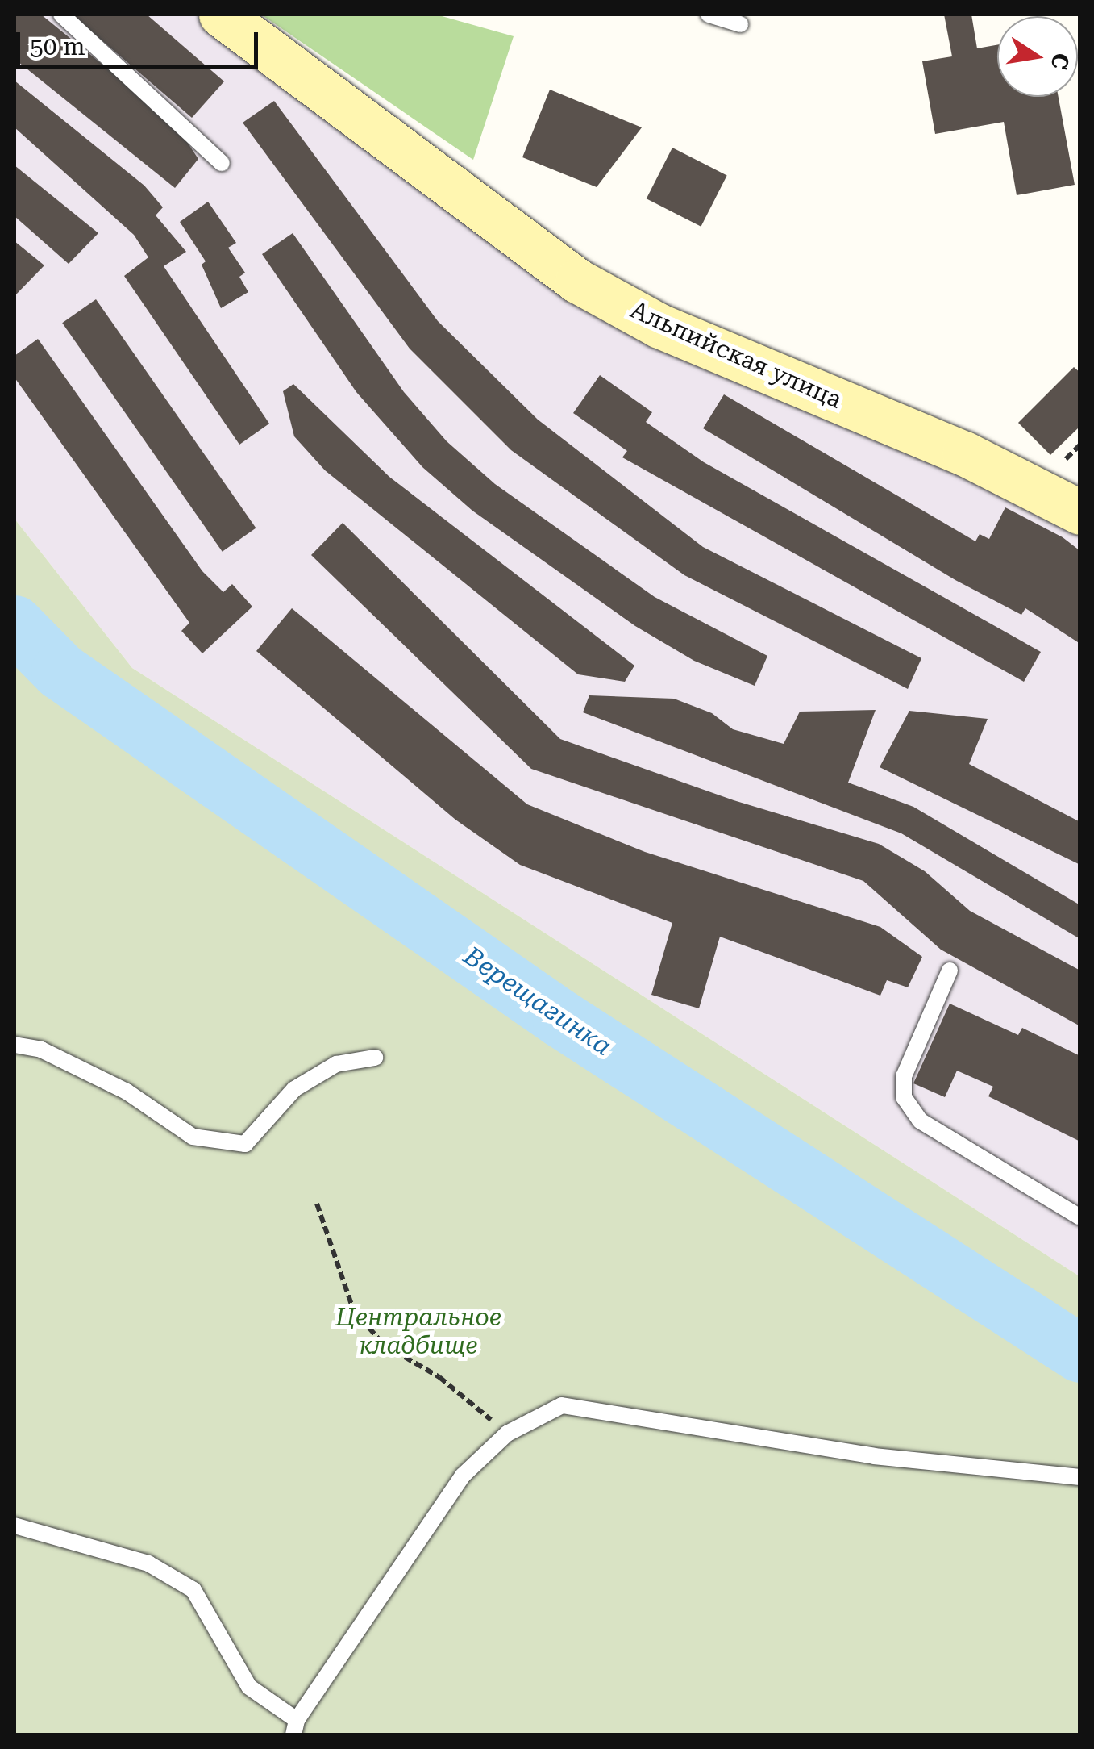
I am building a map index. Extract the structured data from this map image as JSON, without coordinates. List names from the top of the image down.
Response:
{
  "streets": {
    "street": ["Альпийская улица"]
  },
  "water": ["Верещагинка"],
  "parks": ["Центральное кладбище"],
  "scale_bar": "50 m",
  "north": "right"
}
